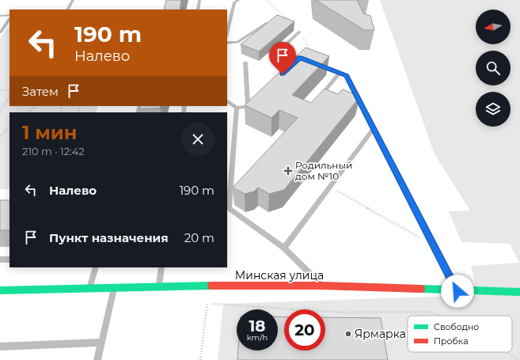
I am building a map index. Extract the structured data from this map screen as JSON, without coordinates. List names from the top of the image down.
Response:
{
  "streets": {
    "street": ["Минская улица"]
  },
  "places": {
    "health": ["Родильный дом №10"],
    "other": ["Ярмарка"]
  },
  "legend": ["Свободно", "Пробка"],
  "north": "left",
  "page": {
    "turn": ["190 m", "Налево"],
    "then": "Затем",
    "heading": ["1 мин", "210 m · 12:42"],
    "list": [
      {
        "name": "Налево",
        "value": "190 m"
      },
      {
        "name": "Пункт назначения",
        "value": "20 m"
      }
    ],
    "speed": "18 km/h",
    "limit": "20"
  }
}
